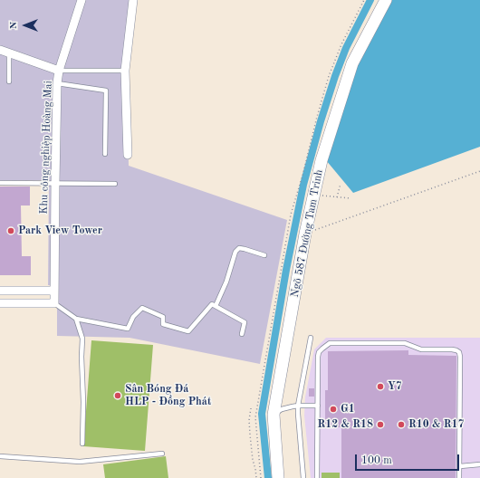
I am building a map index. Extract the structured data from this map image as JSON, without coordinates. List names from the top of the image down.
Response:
{
  "streets": {
    "street": ["Khu công nghiệp Hoàng Mai", "Ngõ 587 Đường Tam Trinh"]
  },
  "places": [
    "Park View Tower",
    "Y7",
    "Sân Bóng Đá HLP - Đồng Phát",
    "G1",
    "R12 & R18",
    "R10 & R17"
  ],
  "scale_bar": "100 m",
  "north": "left"
}
